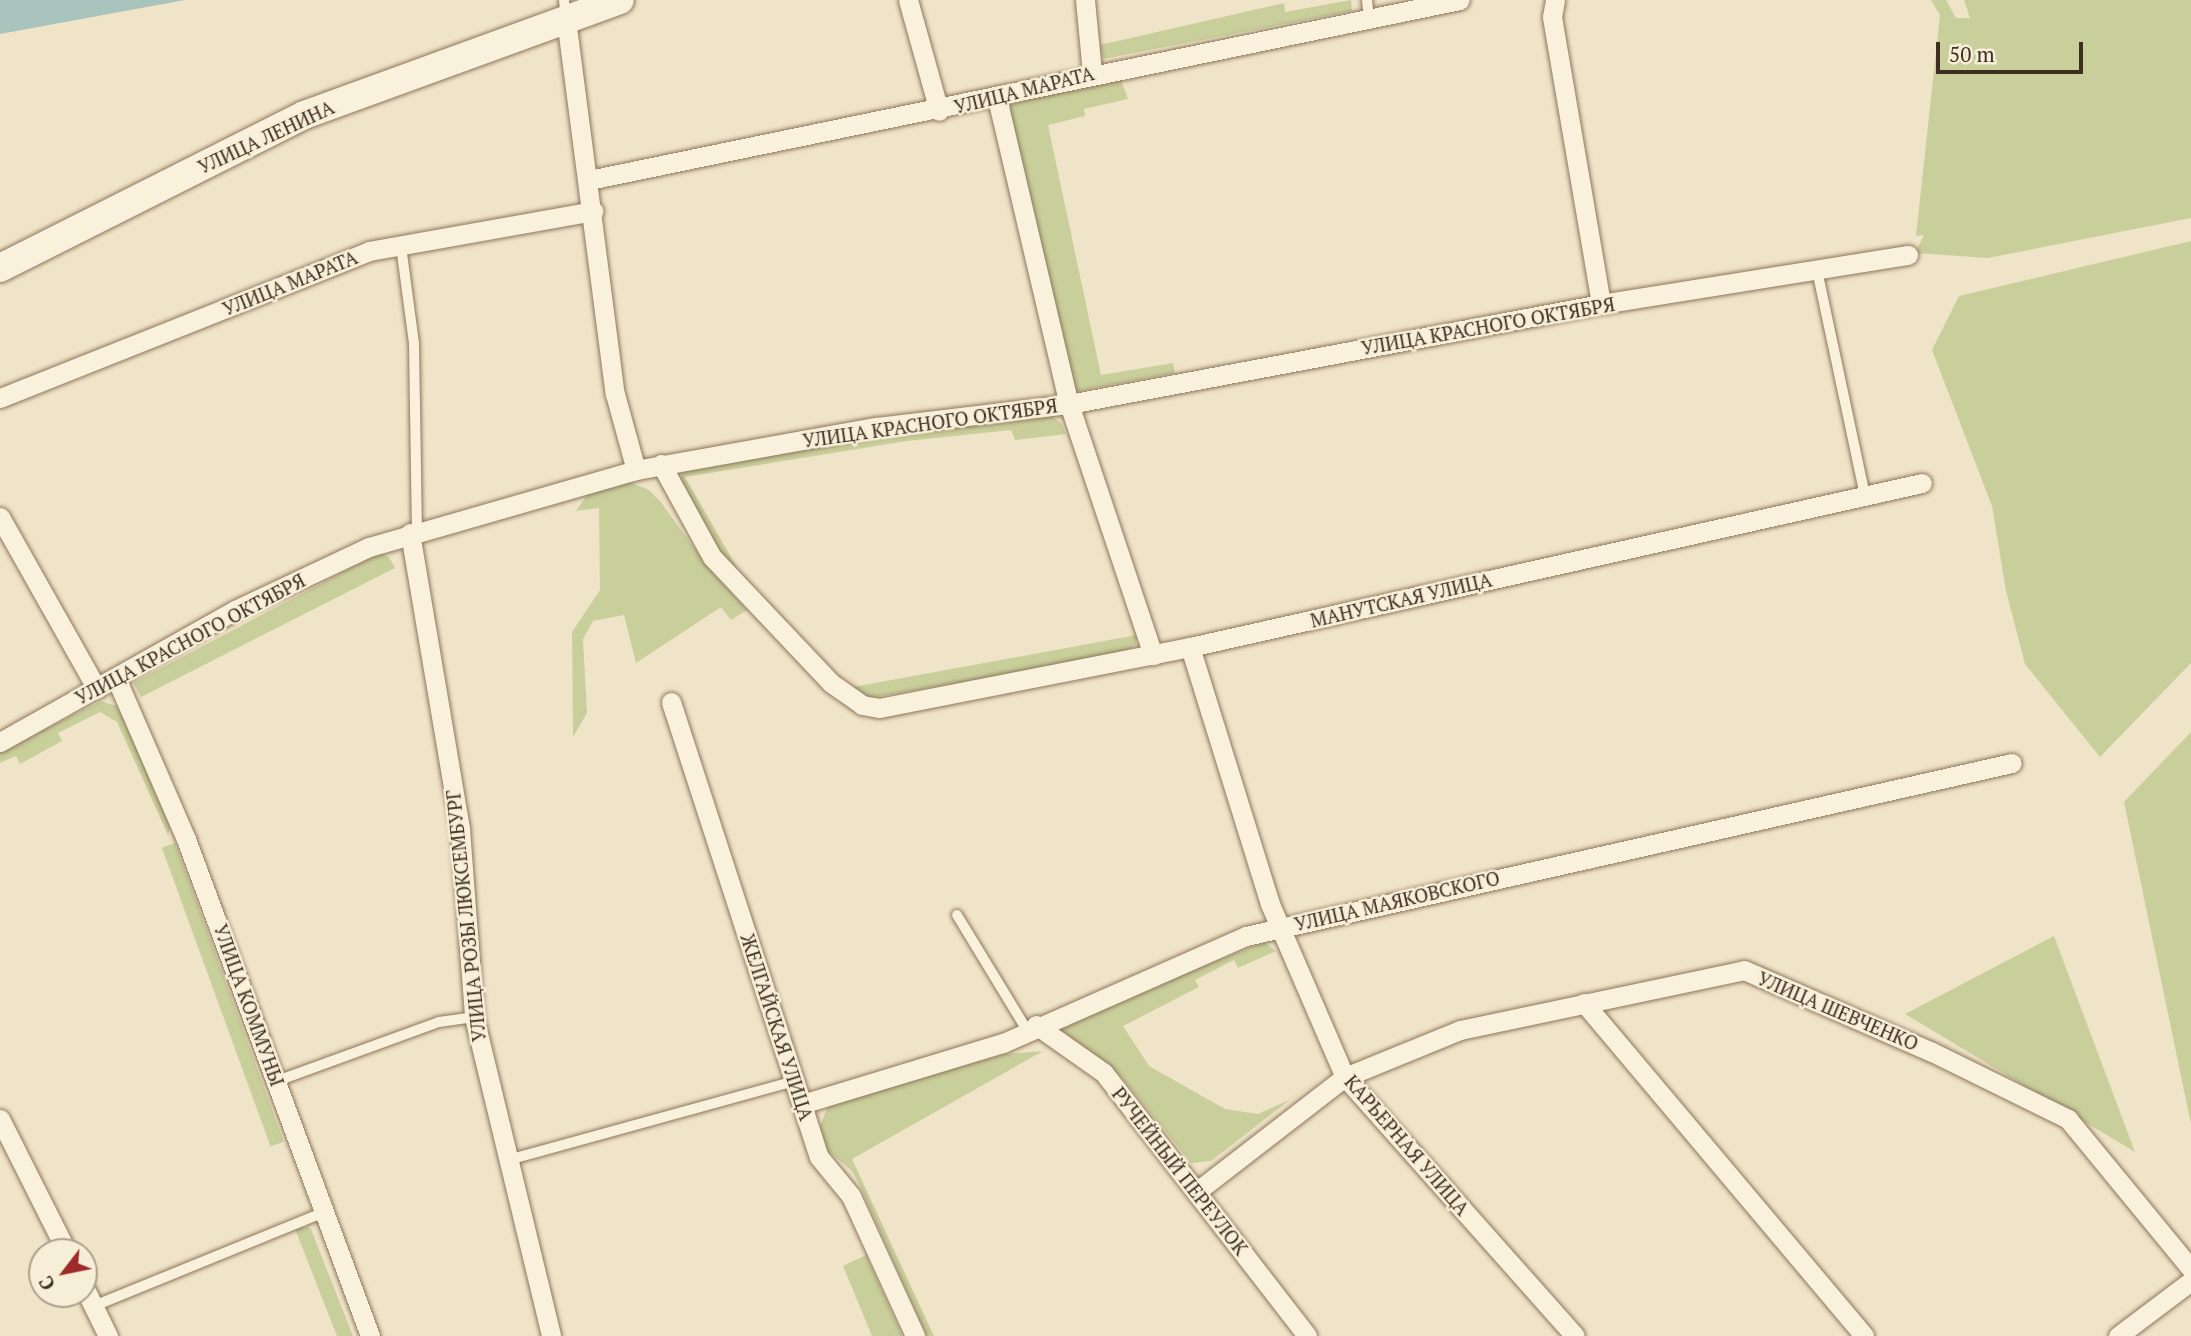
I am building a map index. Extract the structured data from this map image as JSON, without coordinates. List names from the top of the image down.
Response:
{
  "streets": {
    "main road": ["УЛИЦА ЛЕНИНА"],
    "street": [
      "УЛИЦА МАРАТА",
      "УЛИЦА КРАСНОГО ОКТЯБРЯ",
      "МАНУТСКАЯ УЛИЦА",
      "УЛИЦА МАЯКОВСКОГО",
      "УЛИЦА РОЗЫ ЛЮКСЕМБУРГ",
      "УЛИЦА КОММУНЫ",
      "УЛИЦА ШЕВЧЕНКО",
      "ЖЕЛГАЙСКАЯ УЛИЦА",
      "КАРЬЕРНАЯ УЛИЦА",
      "РУЧЕЙНЫЙ ПЕРЕУЛОК"
    ]
  },
  "crossings": [
    ["УЛИЦА КРАСНОГО ОКТЯБРЯ", "МАНУТСКАЯ УЛИЦА"],
    ["УЛИЦА КРАСНОГО ОКТЯБРЯ", "УЛИЦА РОЗЫ ЛЮКСЕМБУРГ"],
    ["УЛИЦА КРАСНОГО ОКТЯБРЯ", "УЛИЦА КОММУНЫ"],
    ["МАНУТСКАЯ УЛИЦА", "КАРЬЕРНАЯ УЛИЦА"],
    ["УЛИЦА МАЯКОВСКОГО", "ЖЕЛГАЙСКАЯ УЛИЦА"],
    ["УЛИЦА МАЯКОВСКОГО", "КАРЬЕРНАЯ УЛИЦА"],
    ["УЛИЦА МАЯКОВСКОГО", "РУЧЕЙНЫЙ ПЕРЕУЛОК"],
    ["УЛИЦА ШЕВЧЕНКО", "КАРЬЕРНАЯ УЛИЦА"],
    ["УЛИЦА ШЕВЧЕНКО", "РУЧЕЙНЫЙ ПЕРЕУЛОК"]
  ],
  "scale_bar": "50 m",
  "north": "bottom left"
}
